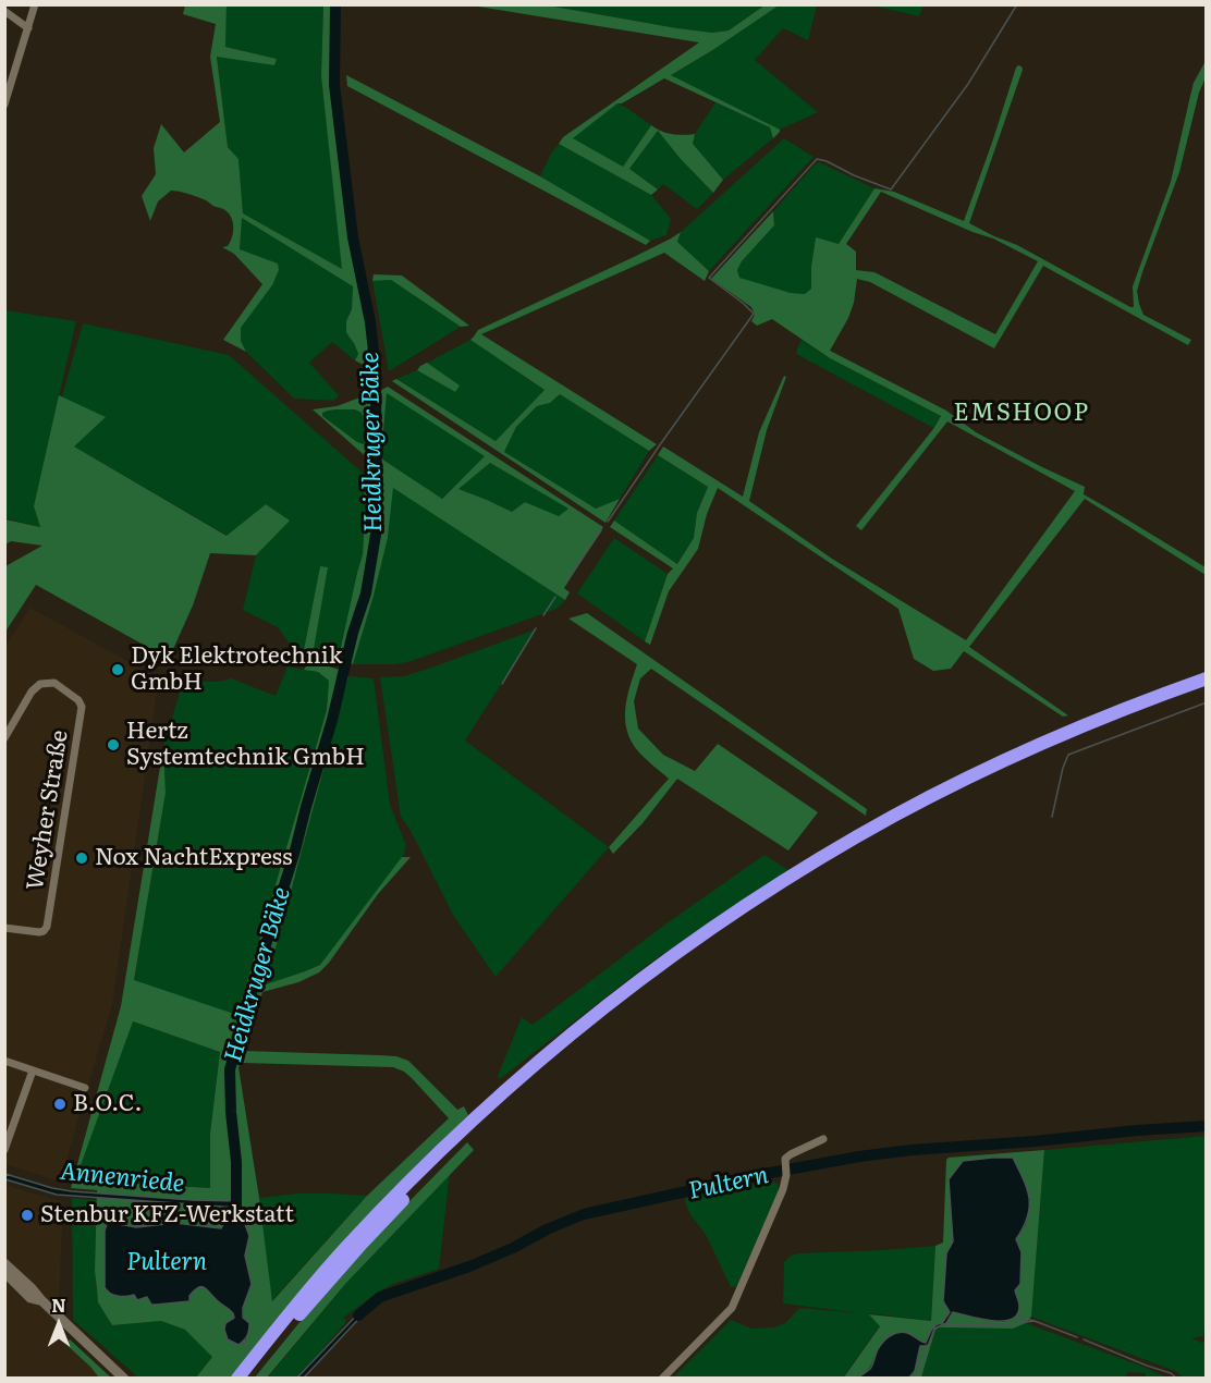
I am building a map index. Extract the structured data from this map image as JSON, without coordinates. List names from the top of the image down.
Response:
{
  "streets": {
    "street": ["Weyher Straße"]
  },
  "districts": ["EMSHOOP"],
  "water": ["Heidkruger Bäke", "Annenriede", "Pultern"],
  "places": [
    "Dyk Elektrotechnik GmbH",
    "Hertz Systemtechnik GmbH",
    "Nox NachtExpress",
    "B.O.C.",
    "Stenbur KFZ-Werkstatt"
  ],
  "north": "top"
}
